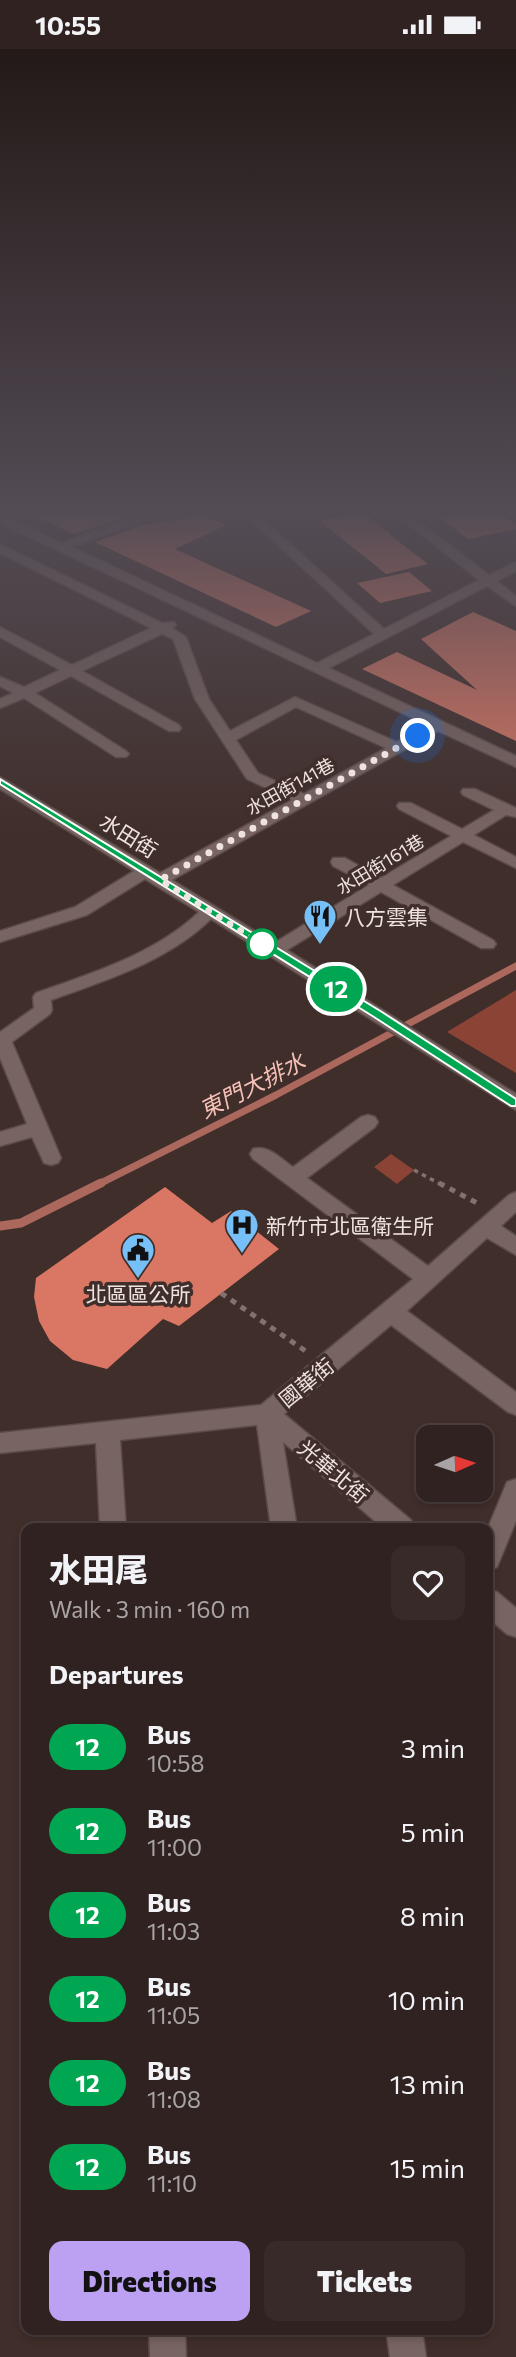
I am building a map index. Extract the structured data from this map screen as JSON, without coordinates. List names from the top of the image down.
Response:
{
  "streets": {
    "street": [
      "水田街141巷",
      "水田街",
      "水田街161巷",
      "國華街",
      "光華北街"
    ]
  },
  "crossings": [
    ["水田街141巷", "水田街"],
    ["水田街", "水田街161巷"],
    ["國華街", "光華北街"]
  ],
  "water": ["東門大排水"],
  "places": {
    "restaurant": ["八方雲集"],
    "hospital": ["新竹市北區衛生所"],
    "public building": ["北區區公所"]
  },
  "lines": ["bus line 12"],
  "north": "right",
  "page": {
    "status": "10:55",
    "on_map": "12",
    "heading": [
      ["水田尾", "Walk · 3 min · 160 m"],
      "Departures"
    ],
    "list": [
      {
        "mark": "12",
        "name": "Bus",
        "note": "10:58",
        "value": "3 min"
      },
      {
        "mark": "12",
        "name": "Bus",
        "note": "11:00",
        "value": "5 min"
      },
      {
        "mark": "12",
        "name": "Bus",
        "note": "11:03",
        "value": "8 min"
      },
      {
        "mark": "12",
        "name": "Bus",
        "note": "11:05",
        "value": "10 min"
      },
      {
        "mark": "12",
        "name": "Bus",
        "note": "11:08",
        "value": "13 min"
      },
      {
        "mark": "12",
        "name": "Bus",
        "note": "11:10",
        "value": "15 min"
      }
    ],
    "buttons": ["Directions", "Tickets"]
  }
}
